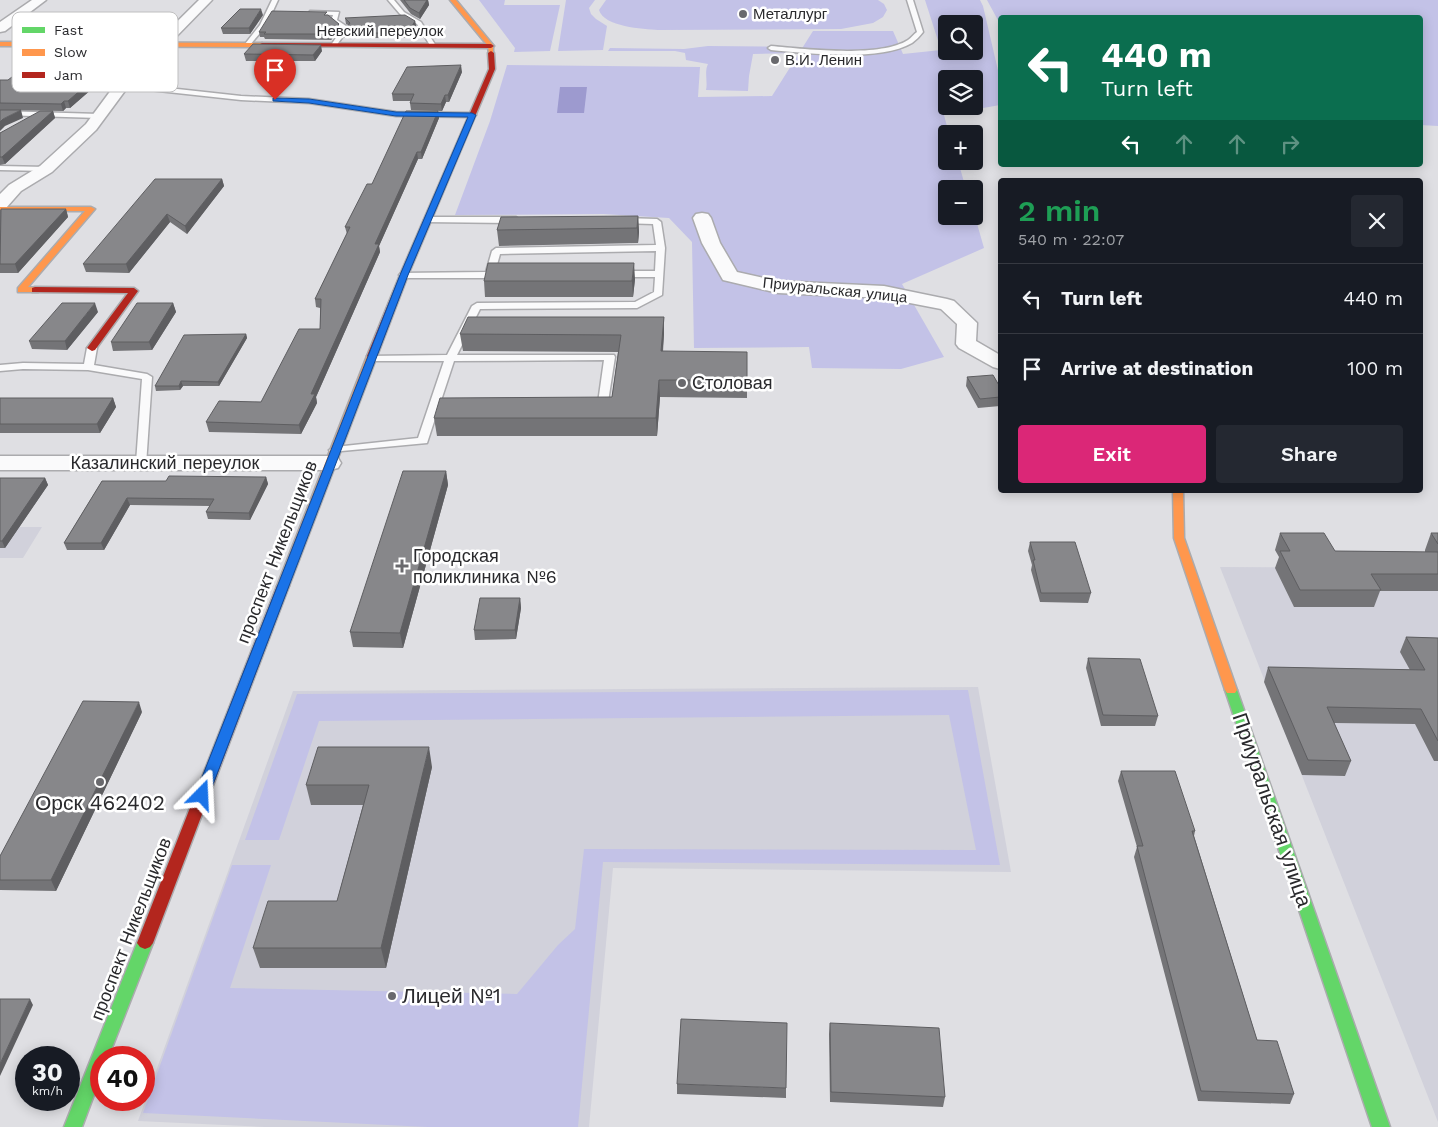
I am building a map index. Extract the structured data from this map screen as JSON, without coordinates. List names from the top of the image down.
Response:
{
  "streets": {
    "street": [
      "Невский переулок",
      "Приуральская улица",
      "Казалинский переулок",
      "проспект Никельщиков"
    ]
  },
  "crossings": [
    ["Невский переулок", "проспект Никельщиков"],
    ["Казалинский переулок", "проспект Никельщиков"]
  ],
  "places": {
    "other": [
      "Металлург",
      "В.И. Ленин",
      "Столовая",
      "Орск 462402",
      "Лицей №1"
    ],
    "health": ["Городская поликлиника №6"]
  },
  "legend": ["Fast", "Slow", "Jam"],
  "page": {
    "map_buttons": ["+", "−"],
    "turn": ["440 m", "Turn left"],
    "heading": ["2 min", "540 m · 22:07"],
    "list": [
      {
        "name": "Turn left",
        "value": "440 m"
      },
      {
        "name": "Arrive at destination",
        "value": "100 m"
      }
    ],
    "buttons": ["Exit", "Share"],
    "speed": "30 km/h",
    "limit": "40"
  }
}
